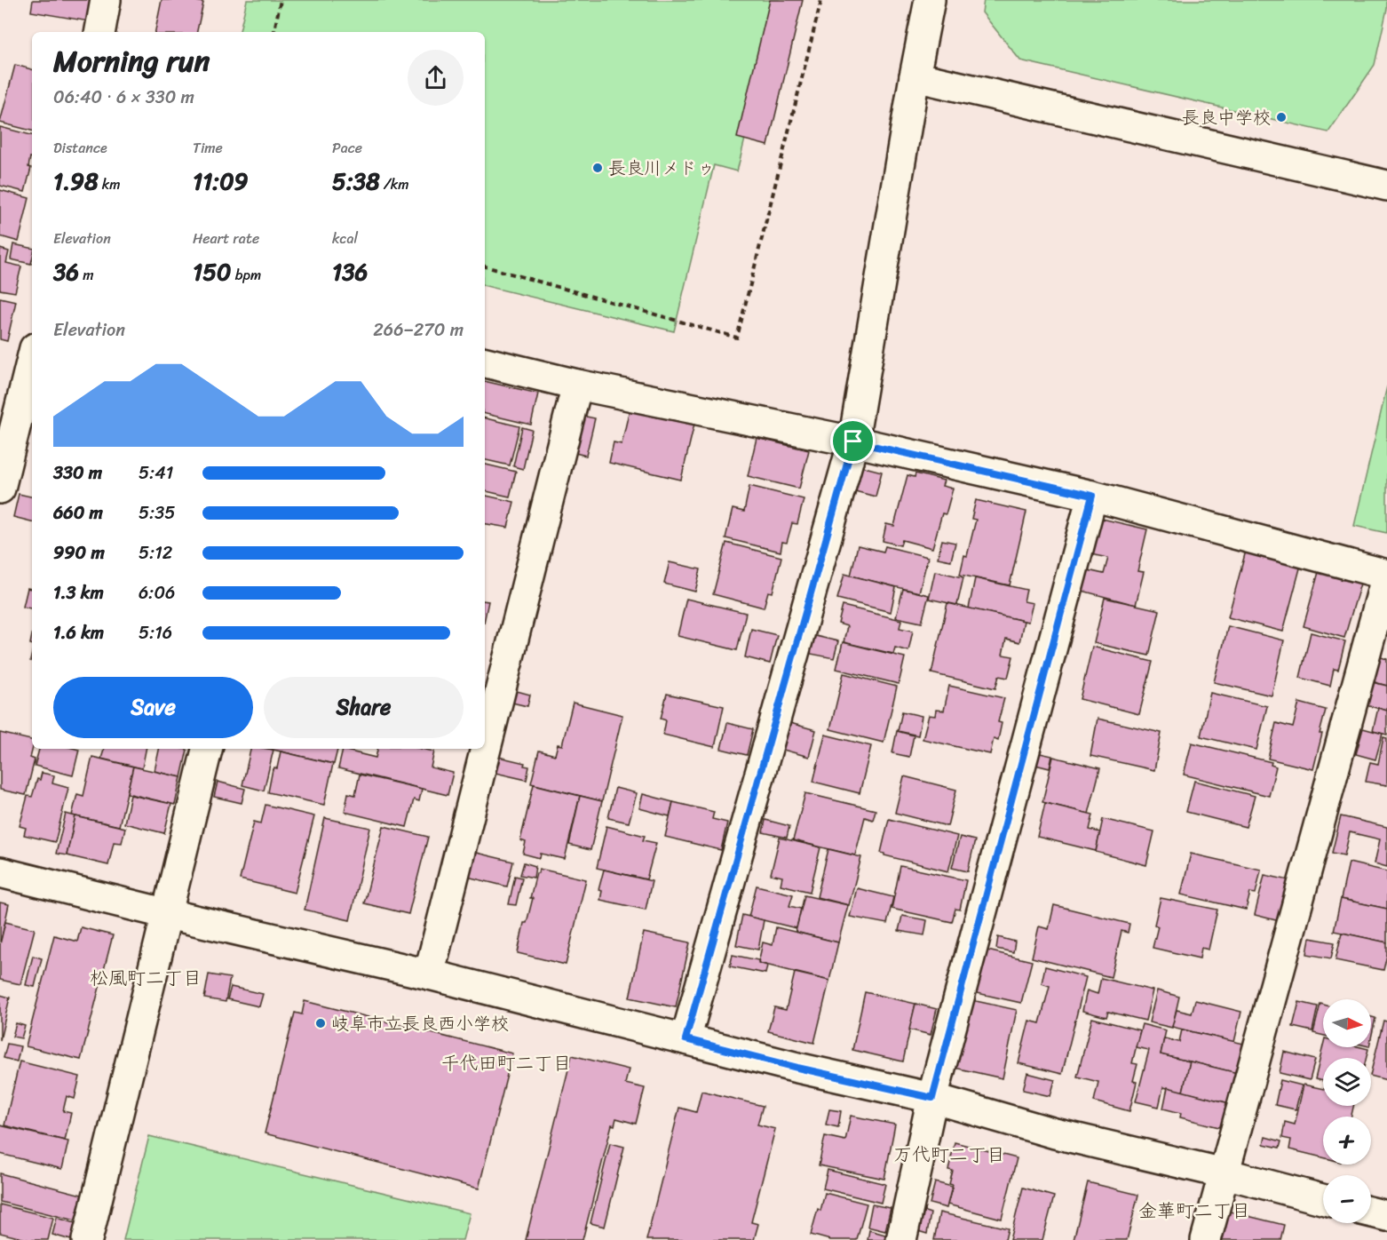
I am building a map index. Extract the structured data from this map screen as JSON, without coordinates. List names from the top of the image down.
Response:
{
  "districts": [
    "松風町二丁目",
    "千代田町二丁目",
    "万代町二丁目",
    "金華町二丁目"
  ],
  "places": ["長良中学校", "長良川メドゥ", "岐阜市立長良西小学校"],
  "north": "right",
  "page": {
    "heading": ["Morning run", "06:40 · 6 × 330 m"],
    "stats": [
      ["Distance", "1.98 km"],
      ["Time", "11:09"],
      ["Pace", "5:38 /km"],
      ["Elevation", "36 m"],
      ["Heart rate", "150 bpm"],
      ["kcal", "136"]
    ],
    "chart": ["Elevation", "266–270 m"],
    "list": [
      {
        "name": "330 m",
        "note": "5:41"
      },
      {
        "name": "660 m",
        "note": "5:35"
      },
      {
        "name": "990 m",
        "note": "5:12"
      },
      {
        "name": "1.3 km",
        "note": "6:06"
      },
      {
        "name": "1.6 km",
        "note": "5:16"
      }
    ],
    "buttons": ["Save", "Share"],
    "map_buttons": ["+", "−"]
  }
}
